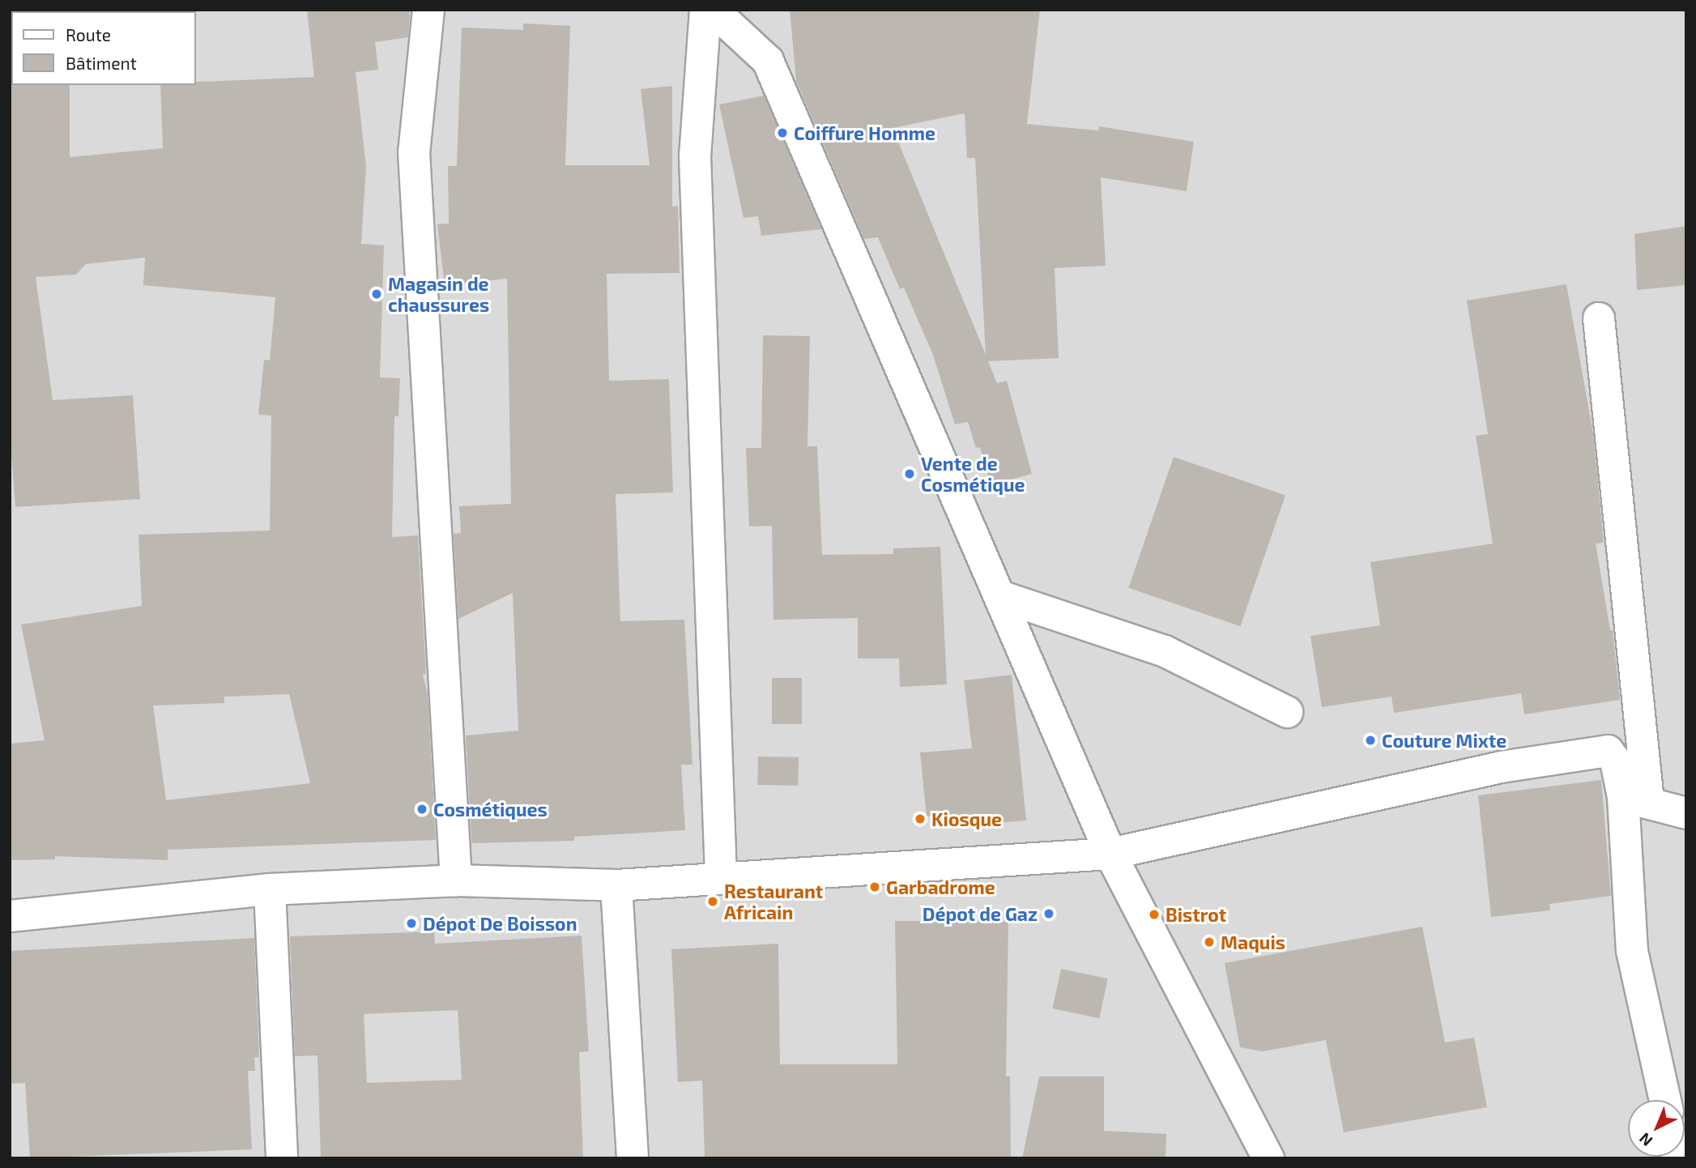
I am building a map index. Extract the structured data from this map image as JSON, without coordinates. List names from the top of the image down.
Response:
{
  "places": [
    "Coiffure Homme",
    "Magasin de chaussures",
    "Vente de Cosmétique",
    "Couture Mixte",
    "Cosmétiques",
    "Kiosque",
    "Garbadrome",
    "Restaurant Africain",
    "Dépot de Gaz",
    "Bistrot",
    "Dépot De Boisson",
    "Maquis"
  ],
  "legend": ["Route", "Bâtiment"],
  "north": "bottom left"
}
